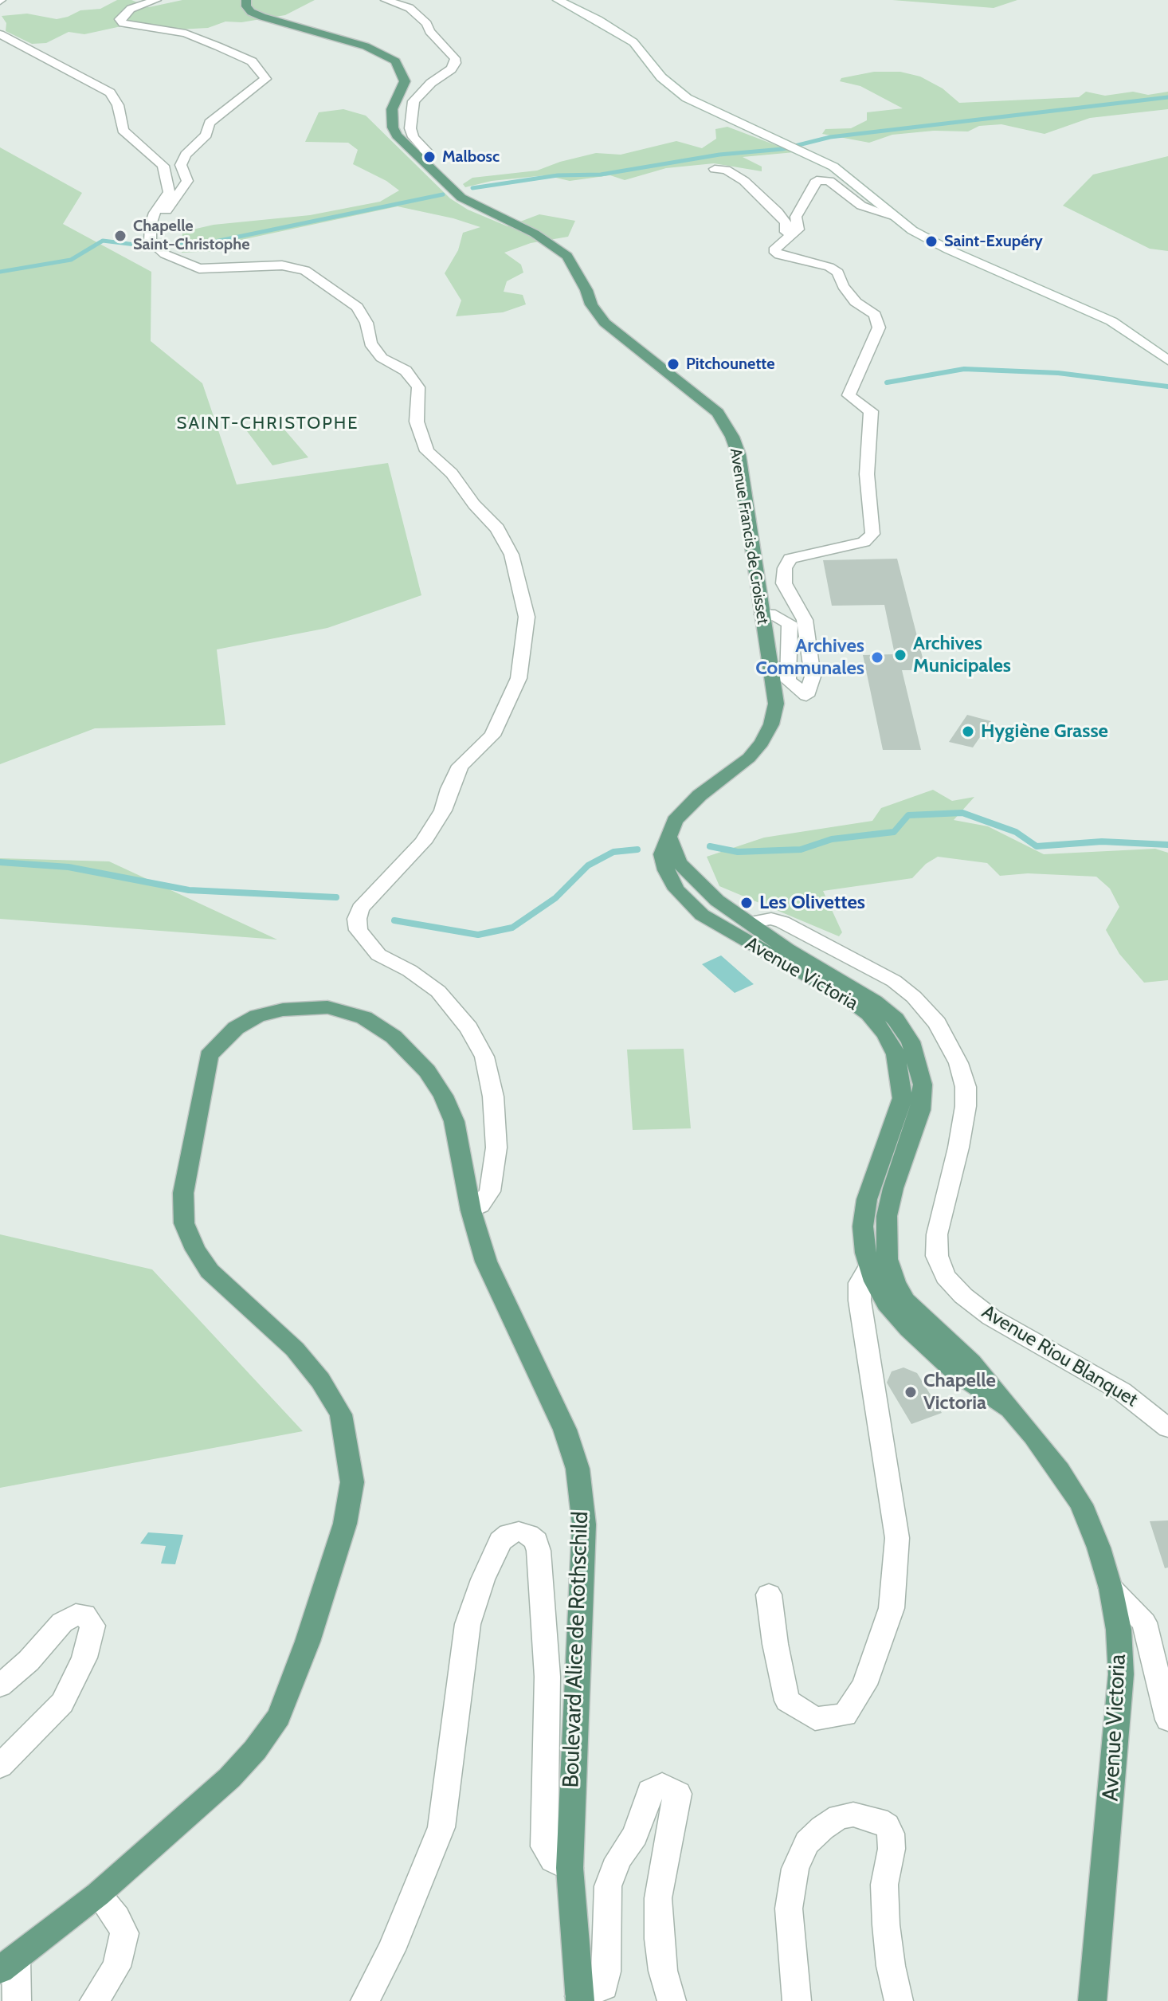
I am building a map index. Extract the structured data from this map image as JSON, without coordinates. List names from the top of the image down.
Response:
{
  "streets": {
    "main road": ["Avenue Francis de Croisset", "Avenue Victoria", "Boulevard Alice de Rothschild"],
    "street": ["Avenue Riou Blanquet"]
  },
  "crossings": [
    ["Avenue Francis de Croisset", "Avenue Victoria"],
    ["Avenue Victoria", "Avenue Riou Blanquet"]
  ],
  "districts": ["SAINT-CHRISTOPHE"],
  "places": [
    "Malbosc",
    "Chapelle Saint-Christophe",
    "Saint-Exupéry",
    "Pitchounette",
    "Archives Municipales",
    "Archives Communales",
    "Hygiène Grasse",
    "Les Olivettes",
    "Chapelle Victoria"
  ]
}
